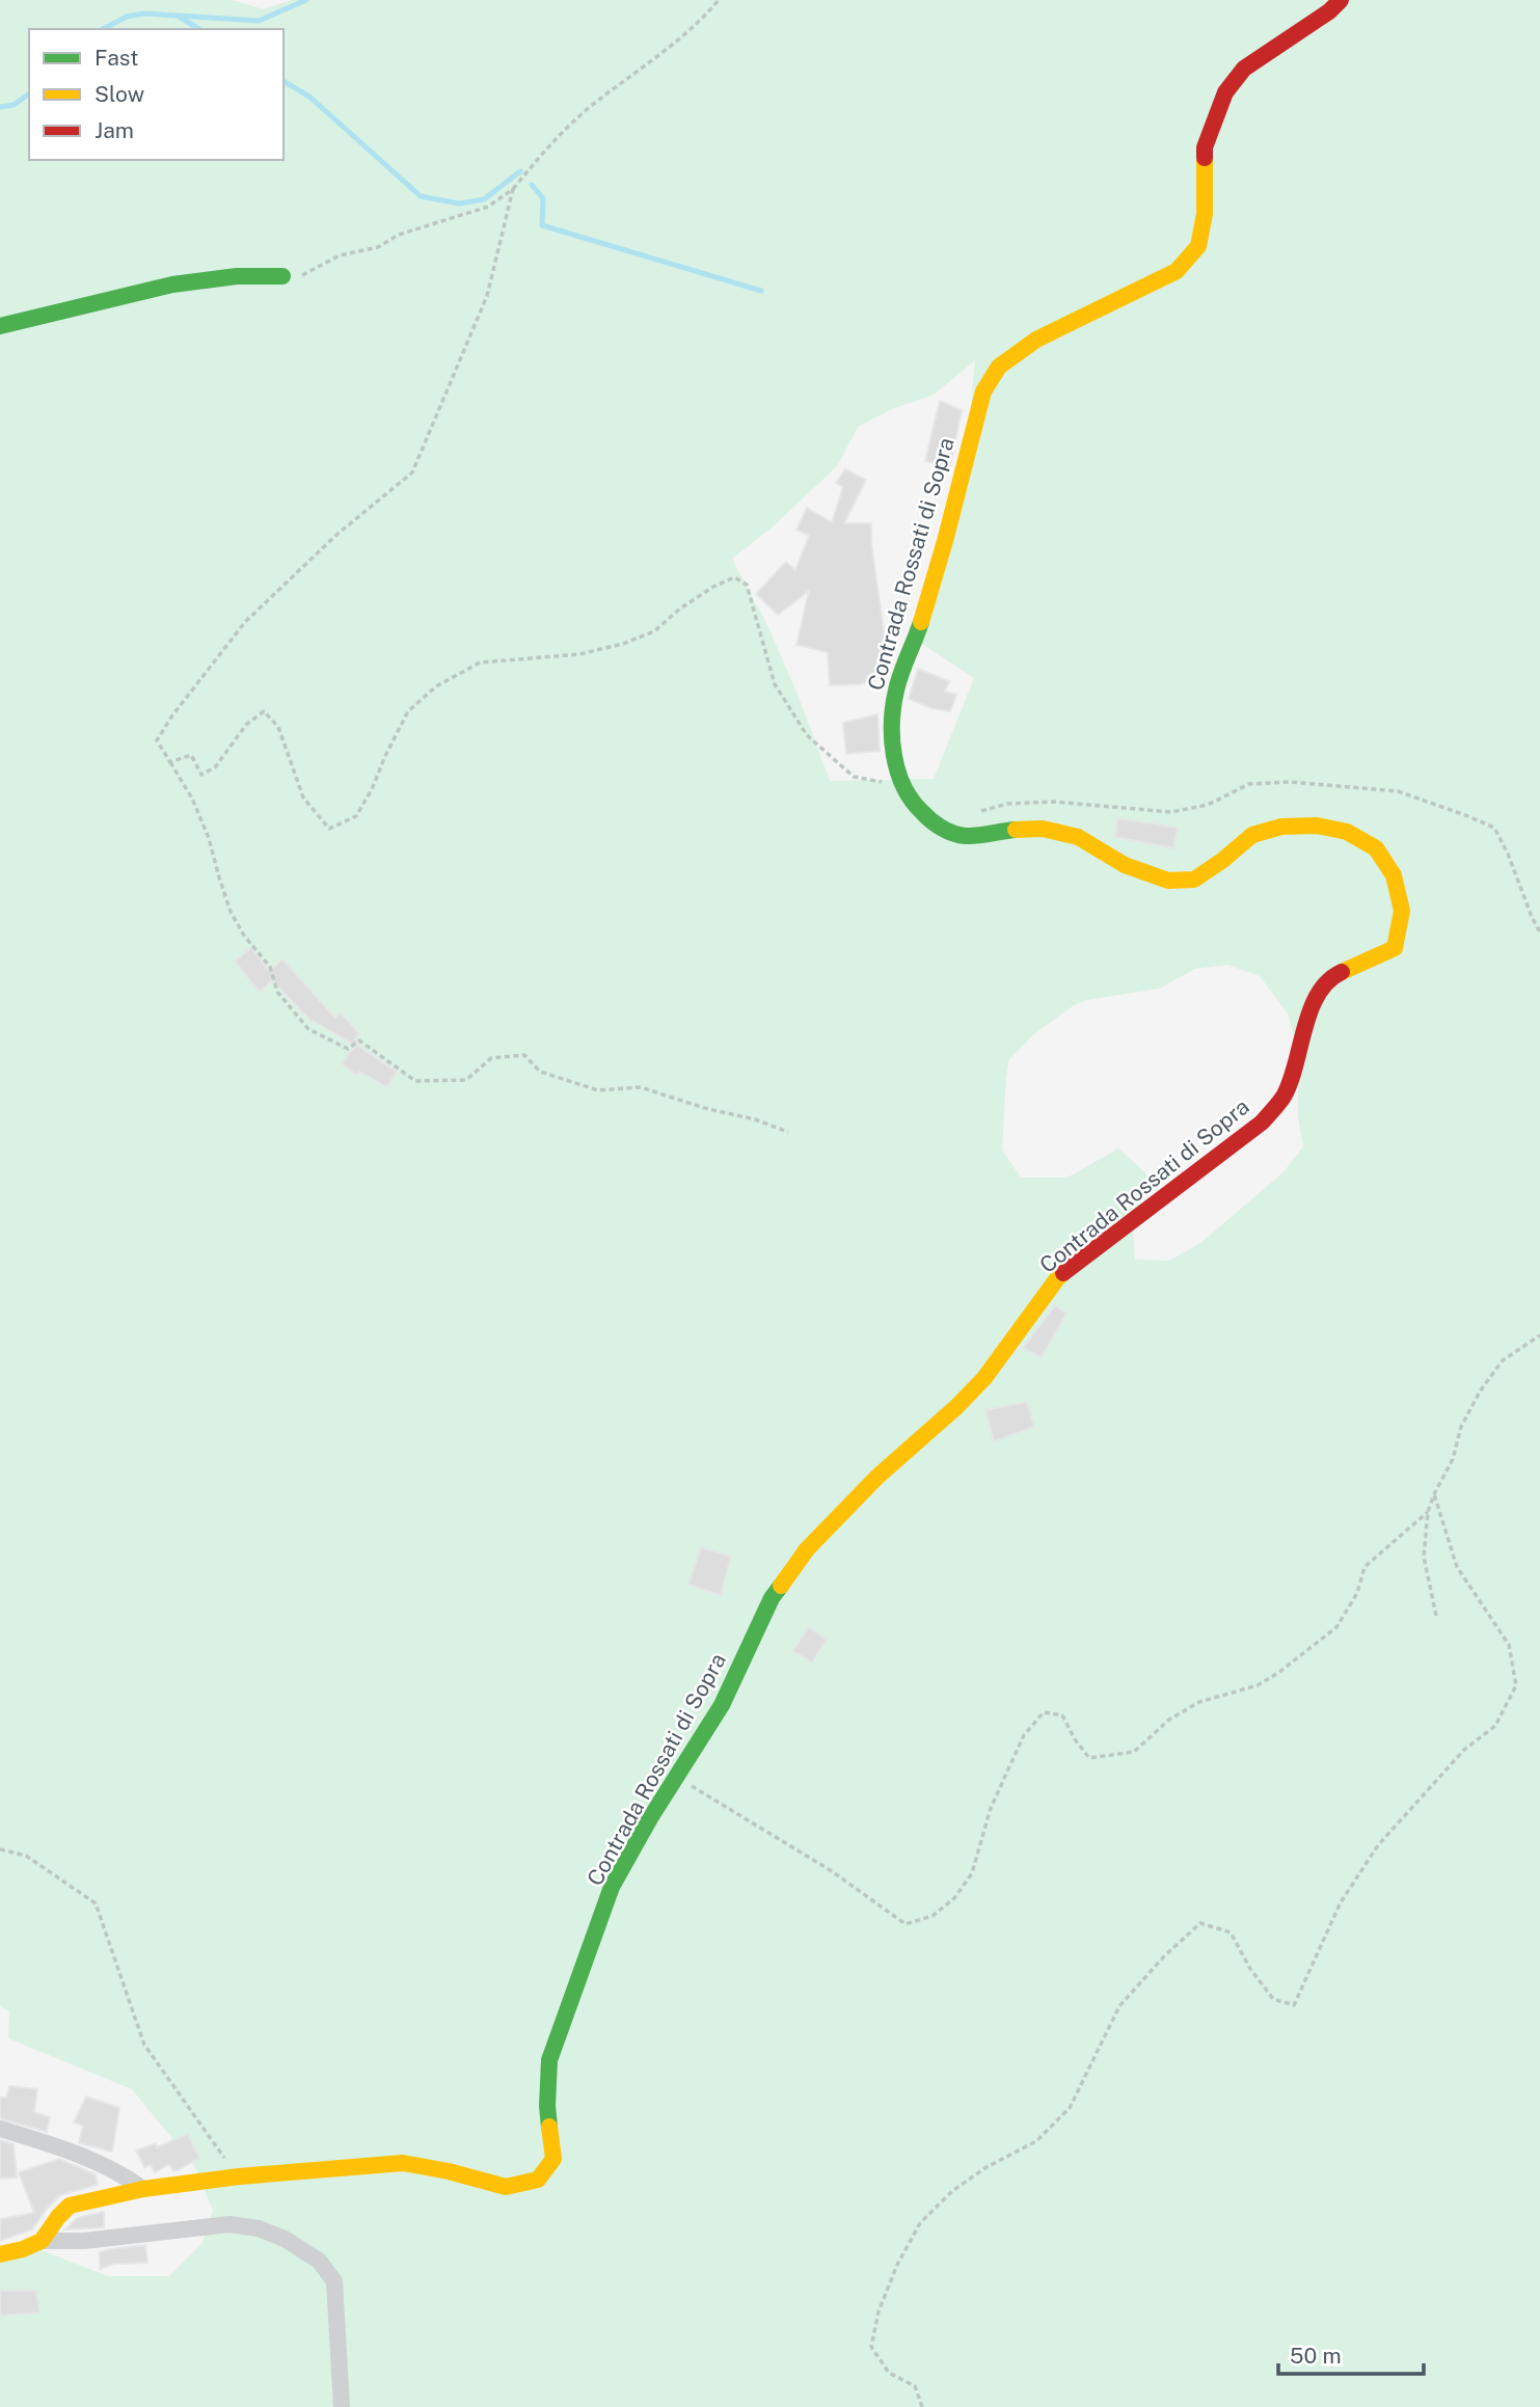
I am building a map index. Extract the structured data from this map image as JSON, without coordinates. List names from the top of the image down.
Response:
{
  "streets": {
    "street": ["Contrada Rossati di Sopra"]
  },
  "legend": ["Fast", "Slow", "Jam"],
  "scale_bar": "50 m"
}
